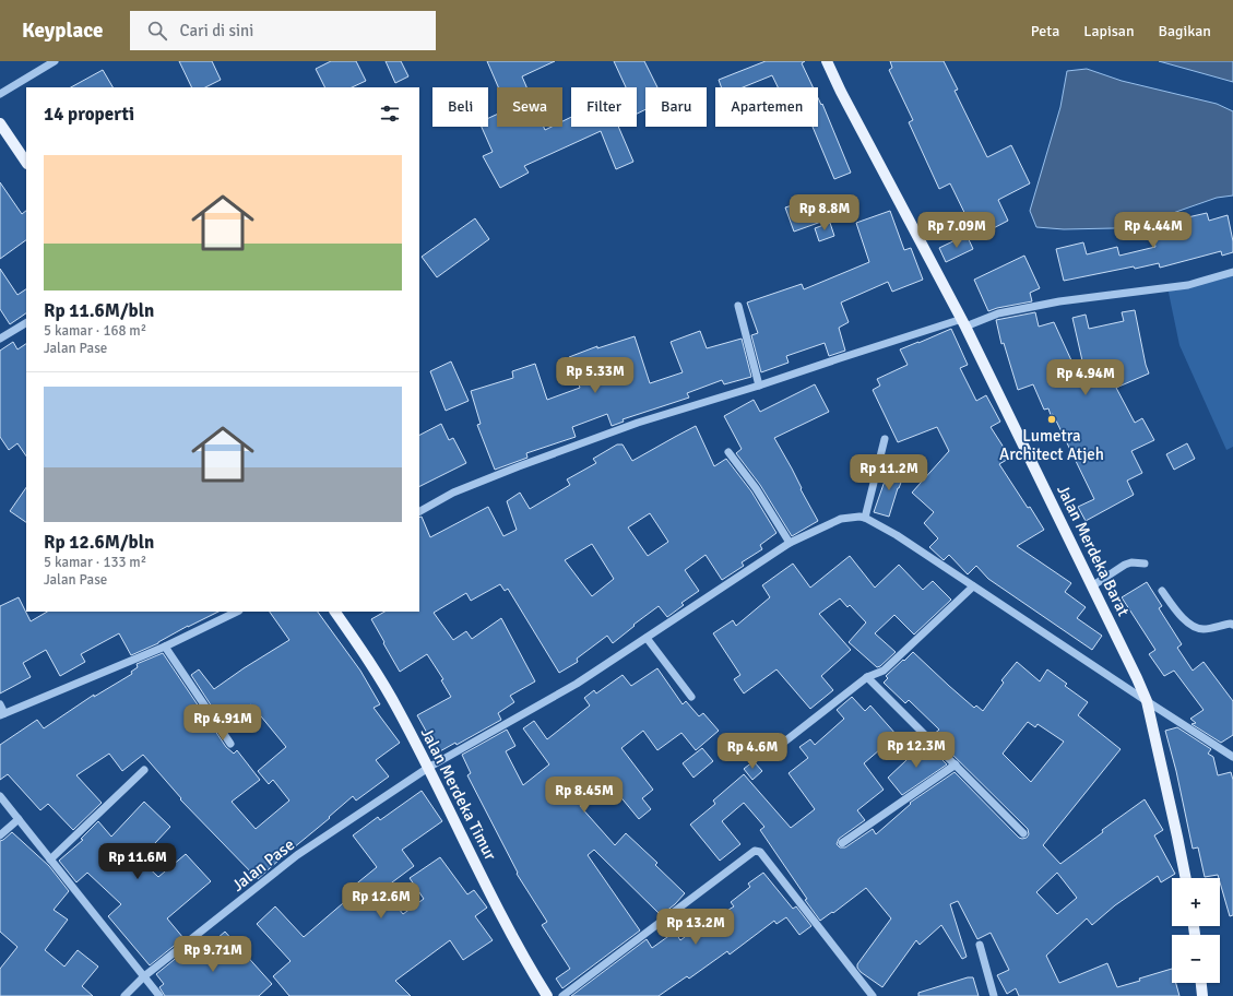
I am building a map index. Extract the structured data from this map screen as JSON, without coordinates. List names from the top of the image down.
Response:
{
  "streets": {
    "main road": ["Jalan Merdeka Barat", "Jalan Merdeka Timur"],
    "street": ["Jalan Pase"]
  },
  "crossings": [
    ["Jalan Merdeka Timur", "Jalan Pase"]
  ],
  "places": ["Lumetra Architect Atjeh"],
  "page": {
    "header": "Keyplace",
    "search": "Cari di sini",
    "nav": ["Peta", "Lapisan", "Bagikan"],
    "chip": [
      "Beli",
      "Sewa",
      "Filter",
      "Baru",
      "Apartemen"
    ],
    "heading": "14 properti",
    "list": [
      {
        "name": "Rp 11.6M/bln",
        "note": "5 kamar · 168 m² · Jalan Pase"
      },
      {
        "name": "Rp 12.6M/bln",
        "note": "5 kamar · 133 m² · Jalan Pase"
      }
    ],
    "price": [
      "Rp 8.8M",
      "Rp 7.09M",
      "Rp 4.44M",
      "Rp 5.33M",
      "Rp 4.94M",
      "Rp 11.2M",
      "Rp 4.91M",
      "Rp 12.3M",
      "Rp 4.6M",
      "Rp 8.45M",
      "Rp 11.6M",
      "Rp 12.6M",
      "Rp 13.2M",
      "Rp 9.71M"
    ],
    "map_buttons": ["+", "−"]
  }
}
